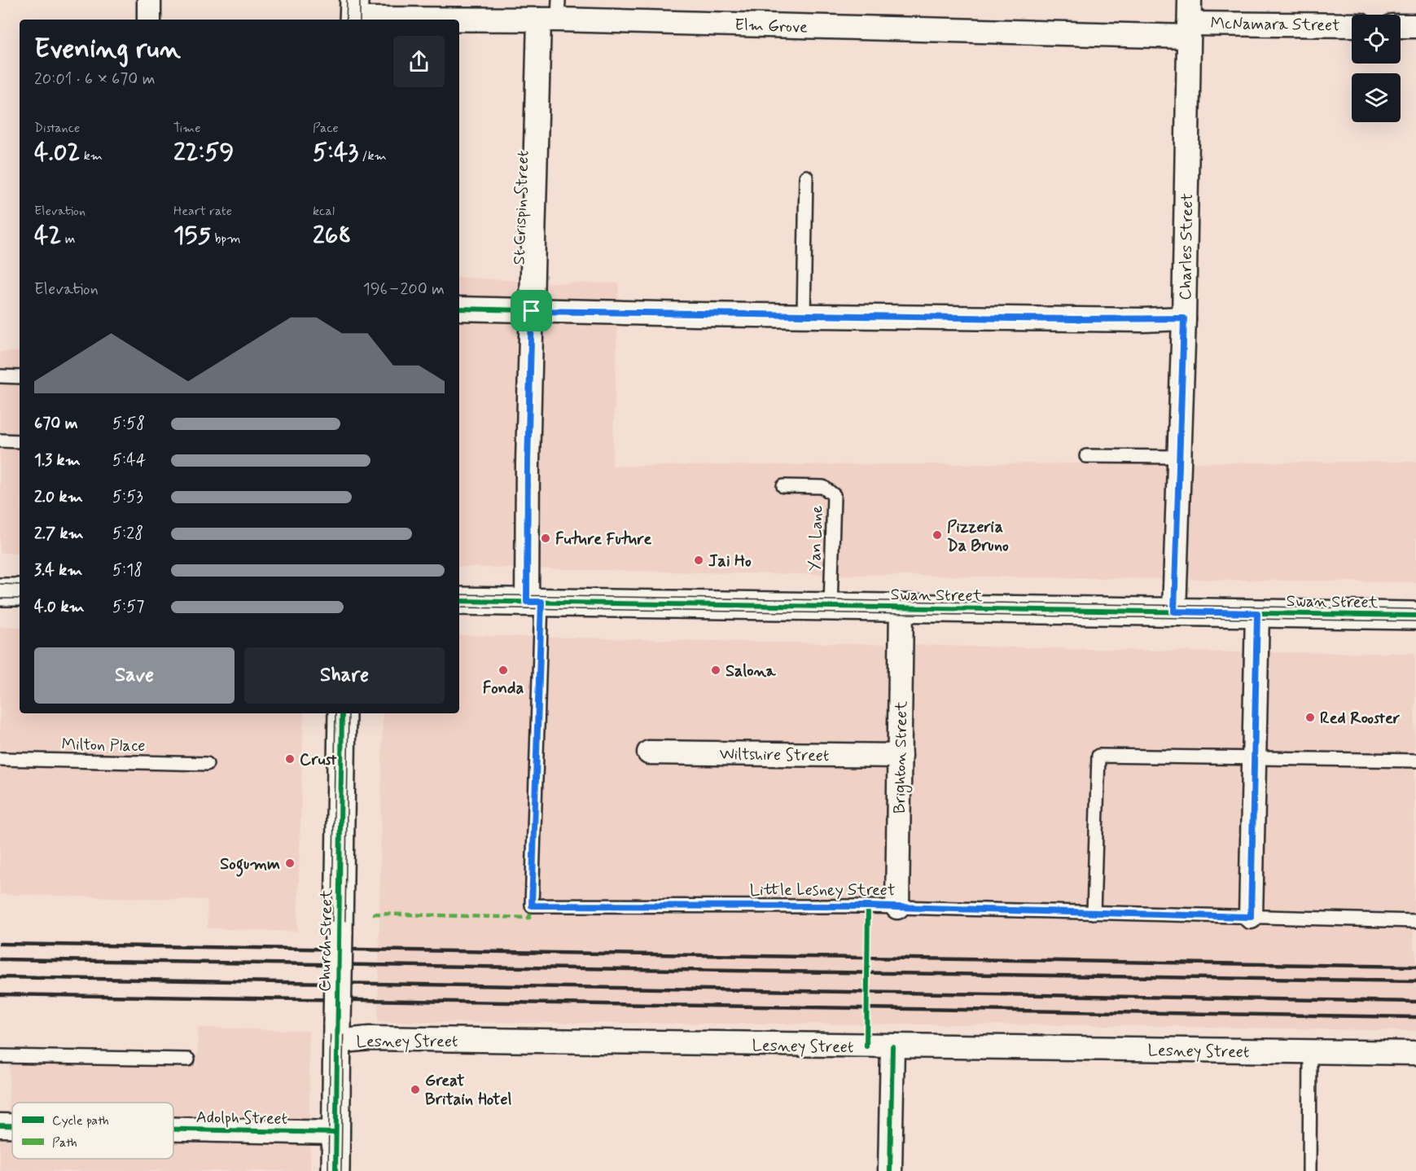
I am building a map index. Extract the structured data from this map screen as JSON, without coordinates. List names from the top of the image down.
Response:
{
  "streets": {
    "main road": ["Swan Street", "Church Street"],
    "street": [
      "McNamara Street",
      "Elm Grove",
      "St Crispin Street",
      "Charles Street",
      "Wiltshire Street",
      "Brighton Street",
      "Lesney Street",
      "Adolph Street"
    ],
    "lane": ["Yan Lane", "Milton Place", "Little Lesney Street"]
  },
  "crossings": [
    ["McNamara Street", "Elm Grove"],
    ["McNamara Street", "Charles Street"],
    ["Elm Grove", "St Crispin Street"],
    ["Elm Grove", "Charles Street"],
    ["St Crispin Street", "Swan Street"],
    ["St Crispin Street", "Little Lesney Street"],
    ["Charles Street", "Swan Street"],
    ["Yan Lane", "Swan Street"],
    ["Swan Street", "Brighton Street"],
    ["Swan Street", "Little Lesney Street"],
    ["Wiltshire Street", "Brighton Street"],
    ["Brighton Street", "Little Lesney Street"],
    ["Church Street", "Lesney Street"],
    ["Church Street", "Adolph Street"]
  ],
  "places": [
    "Pizzeria Da Bruno",
    "Future Future",
    "Jai Ho",
    "Fonda",
    "Salona",
    "Red Rooster",
    "Crust",
    "Sogumm",
    "Great Britain Hotel"
  ],
  "legend": ["Cycle path", "Path"],
  "page": {
    "heading": ["Evening run", "20:01 · 6 × 670 m"],
    "stats": [
      ["Distance", "4.02 km"],
      ["Time", "22:59"],
      ["Pace", "5:43 /km"],
      ["Elevation", "42 m"],
      ["Heart rate", "155 bpm"],
      ["kcal", "268"]
    ],
    "chart": ["Elevation", "196–200 m"],
    "list": [
      {
        "name": "670 m",
        "note": "5:58"
      },
      {
        "name": "1.3 km",
        "note": "5:44"
      },
      {
        "name": "2.0 km",
        "note": "5:53"
      },
      {
        "name": "2.7 km",
        "note": "5:28"
      },
      {
        "name": "3.4 km",
        "note": "5:18"
      },
      {
        "name": "4.0 km",
        "note": "5:57"
      }
    ],
    "buttons": ["Save", "Share"]
  }
}
